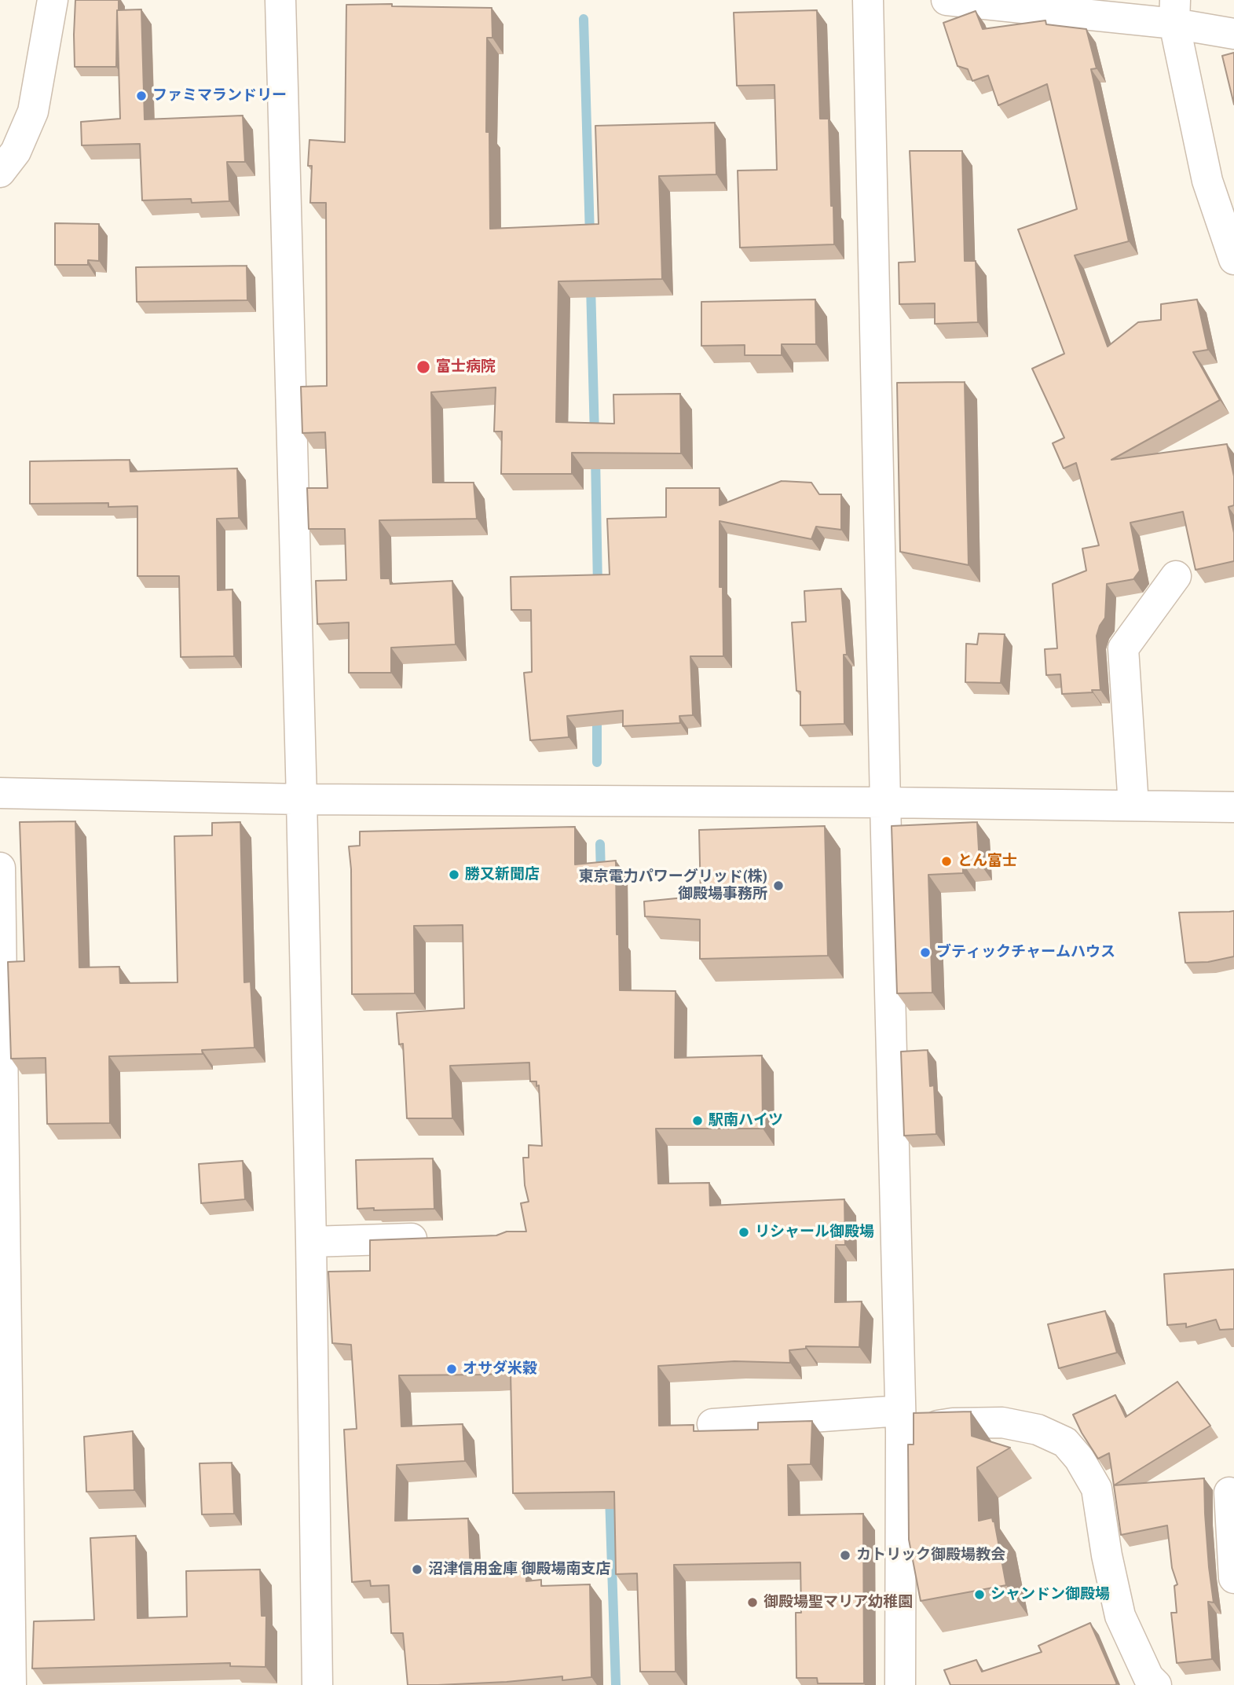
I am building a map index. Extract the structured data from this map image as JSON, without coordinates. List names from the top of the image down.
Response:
{
  "places": [
    "ファミマランドリー",
    "富士病院",
    "とん富士",
    "勝又新聞店",
    "東京電力パワーグリッド(株) 御殿場事務所",
    "ブティックチャームハウス",
    "駅南ハイツ",
    "リシャール御殿場",
    "オサダ米穀",
    "カトリック御殿場教会",
    "沼津信用金庫 御殿場南支店",
    "シャンドン御殿場",
    "御殿場聖マリア幼稚園"
  ]
}
